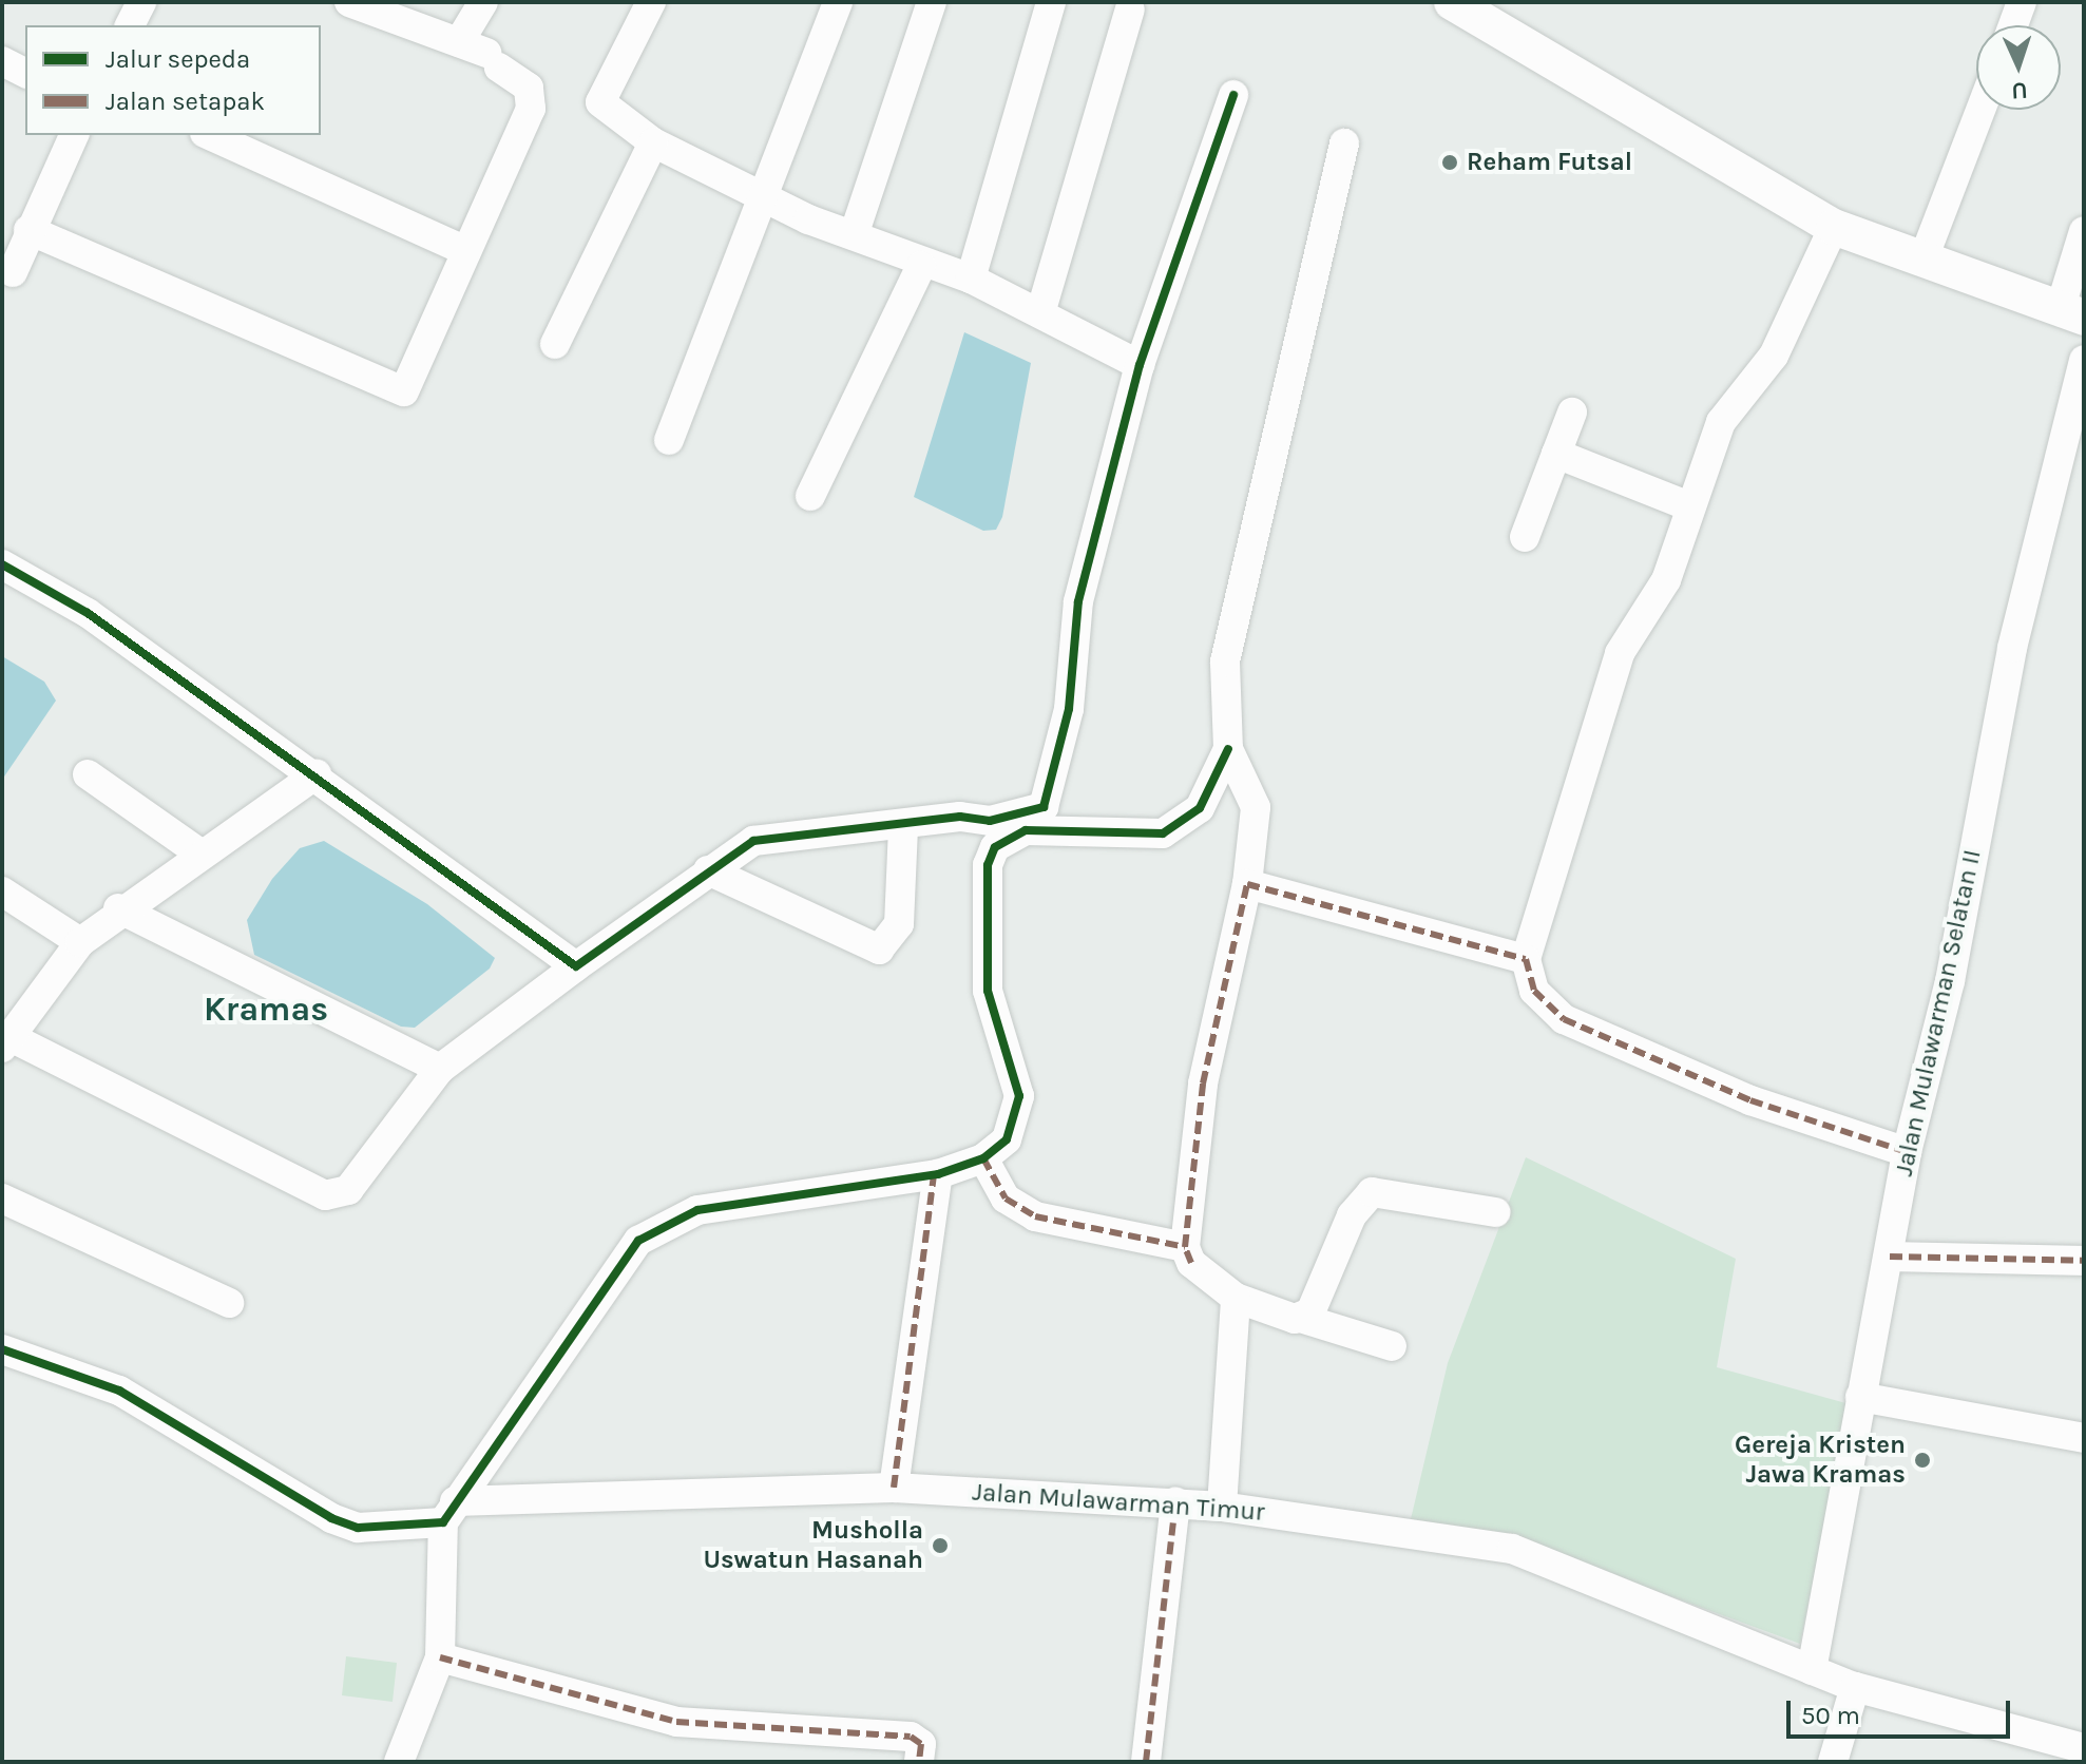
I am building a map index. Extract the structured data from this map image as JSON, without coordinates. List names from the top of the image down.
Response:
{
  "streets": {
    "street": ["Jalan Mulawarman Selatan II", "Jalan Mulawarman Timur"]
  },
  "crossings": [
    ["Jalan Mulawarman Selatan II", "Jalan Mulawarman Timur"]
  ],
  "districts": ["Kramas"],
  "places": ["Reham Futsal", "Gereja Kristen Jawa Kramas", "Musholla Uswatun Hasanah"],
  "legend": ["Jalur sepeda", "Jalan setapak"],
  "scale_bar": "50 m",
  "north": "bottom"
}
